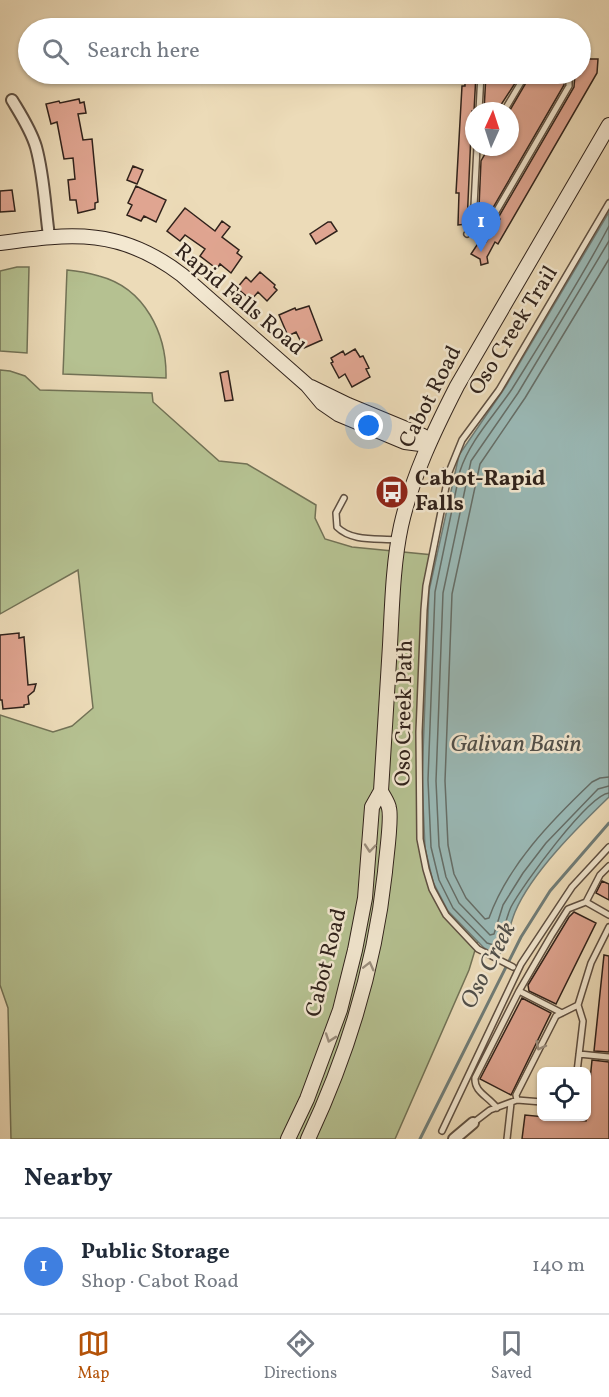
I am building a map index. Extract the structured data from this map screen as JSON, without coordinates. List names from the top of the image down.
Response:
{
  "streets": {
    "main road": ["Rapid Falls Road", "Cabot Road"],
    "lane": ["Oso Creek Trail", "Oso Creek Path"]
  },
  "crossings": [
    ["Rapid Falls Road", "Cabot Road"],
    ["Oso Creek Trail", "Oso Creek Path"]
  ],
  "water": ["Galivan Basin", "Oso Creek"],
  "places": {
    "bus stop": ["Cabot-Rapid Falls"]
  },
  "north": "top",
  "page": {
    "search": "Search here",
    "pins": "1",
    "heading": "Nearby",
    "list": [
      {
        "mark": "1",
        "name": "Public Storage",
        "note": "Shop · Cabot Road",
        "value": "140 m"
      }
    ],
    "nav": ["Map", "Directions", "Saved"]
  }
}
